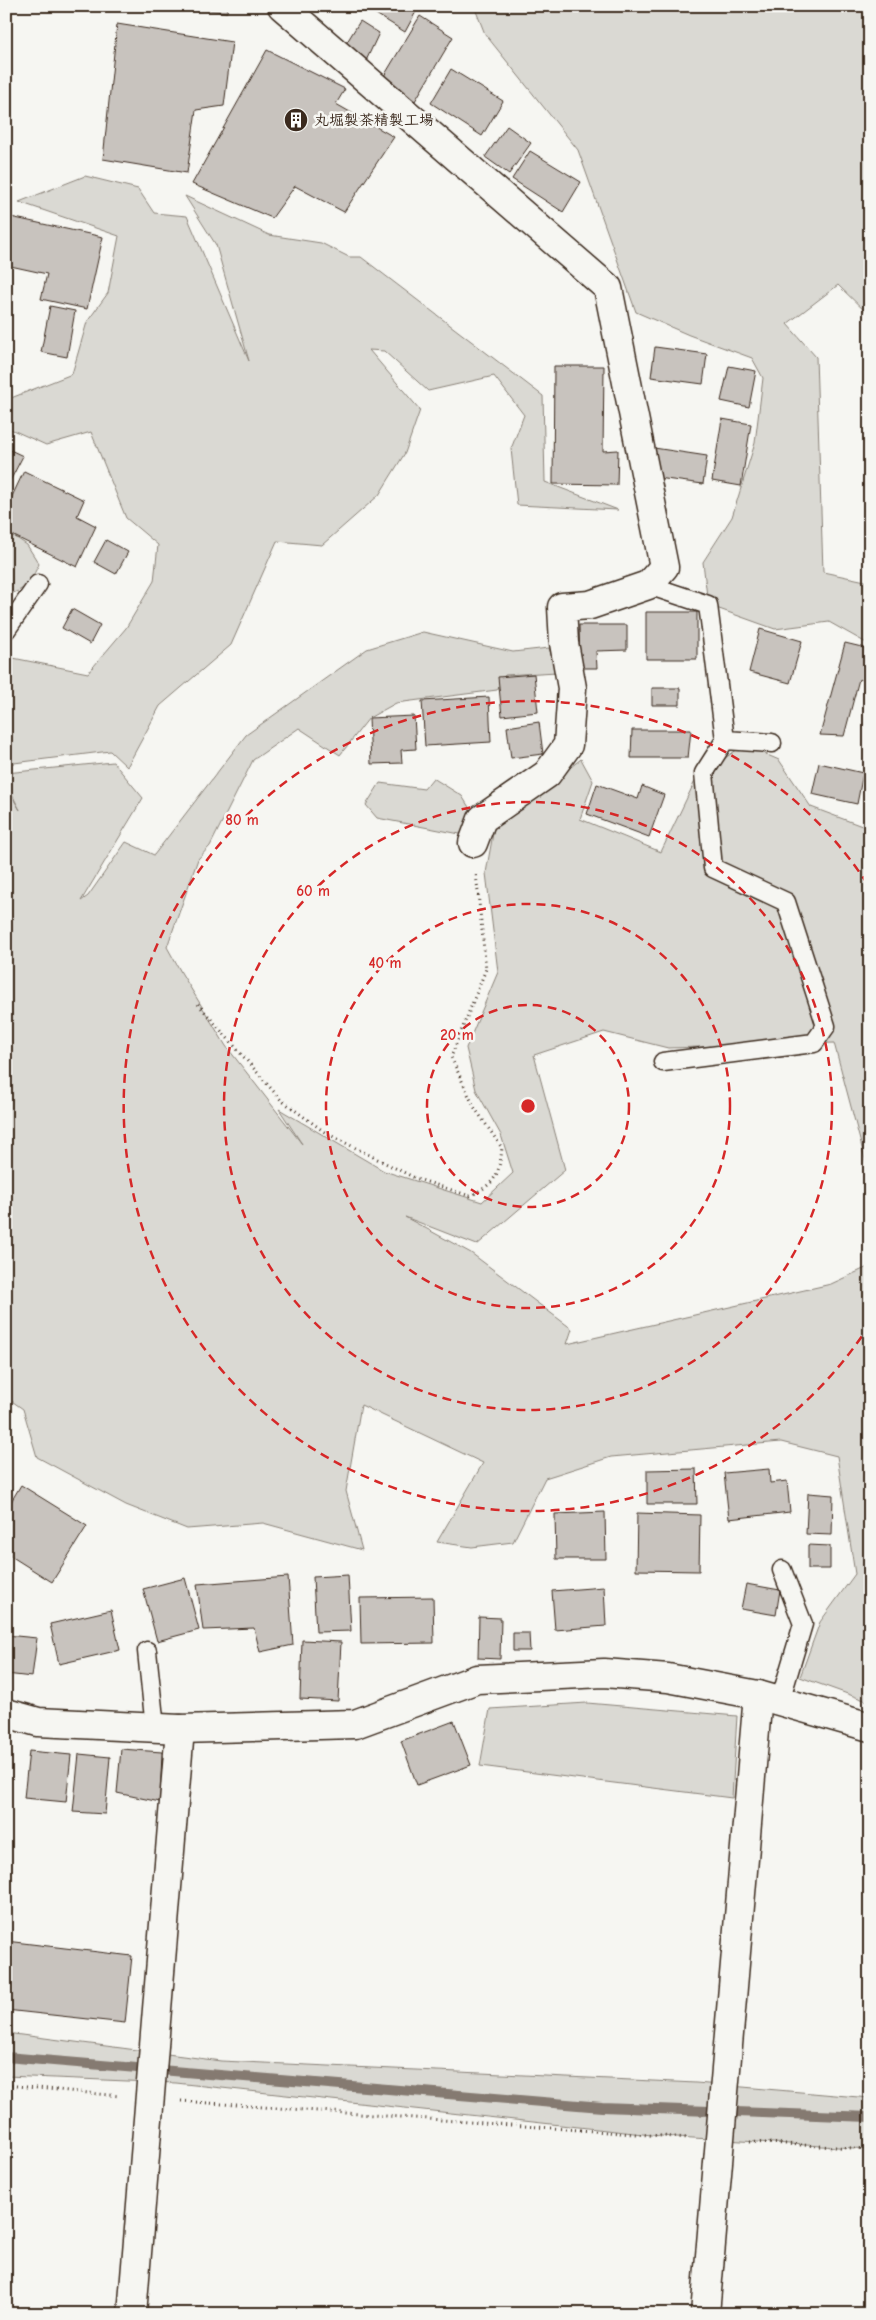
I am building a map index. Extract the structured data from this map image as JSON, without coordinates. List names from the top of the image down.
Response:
{
  "places": {
    "building": ["丸堀製茶精製工場"]
  },
  "rings": [
    "80 m",
    "60 m",
    "40 m",
    "20 m"
  ]
}
